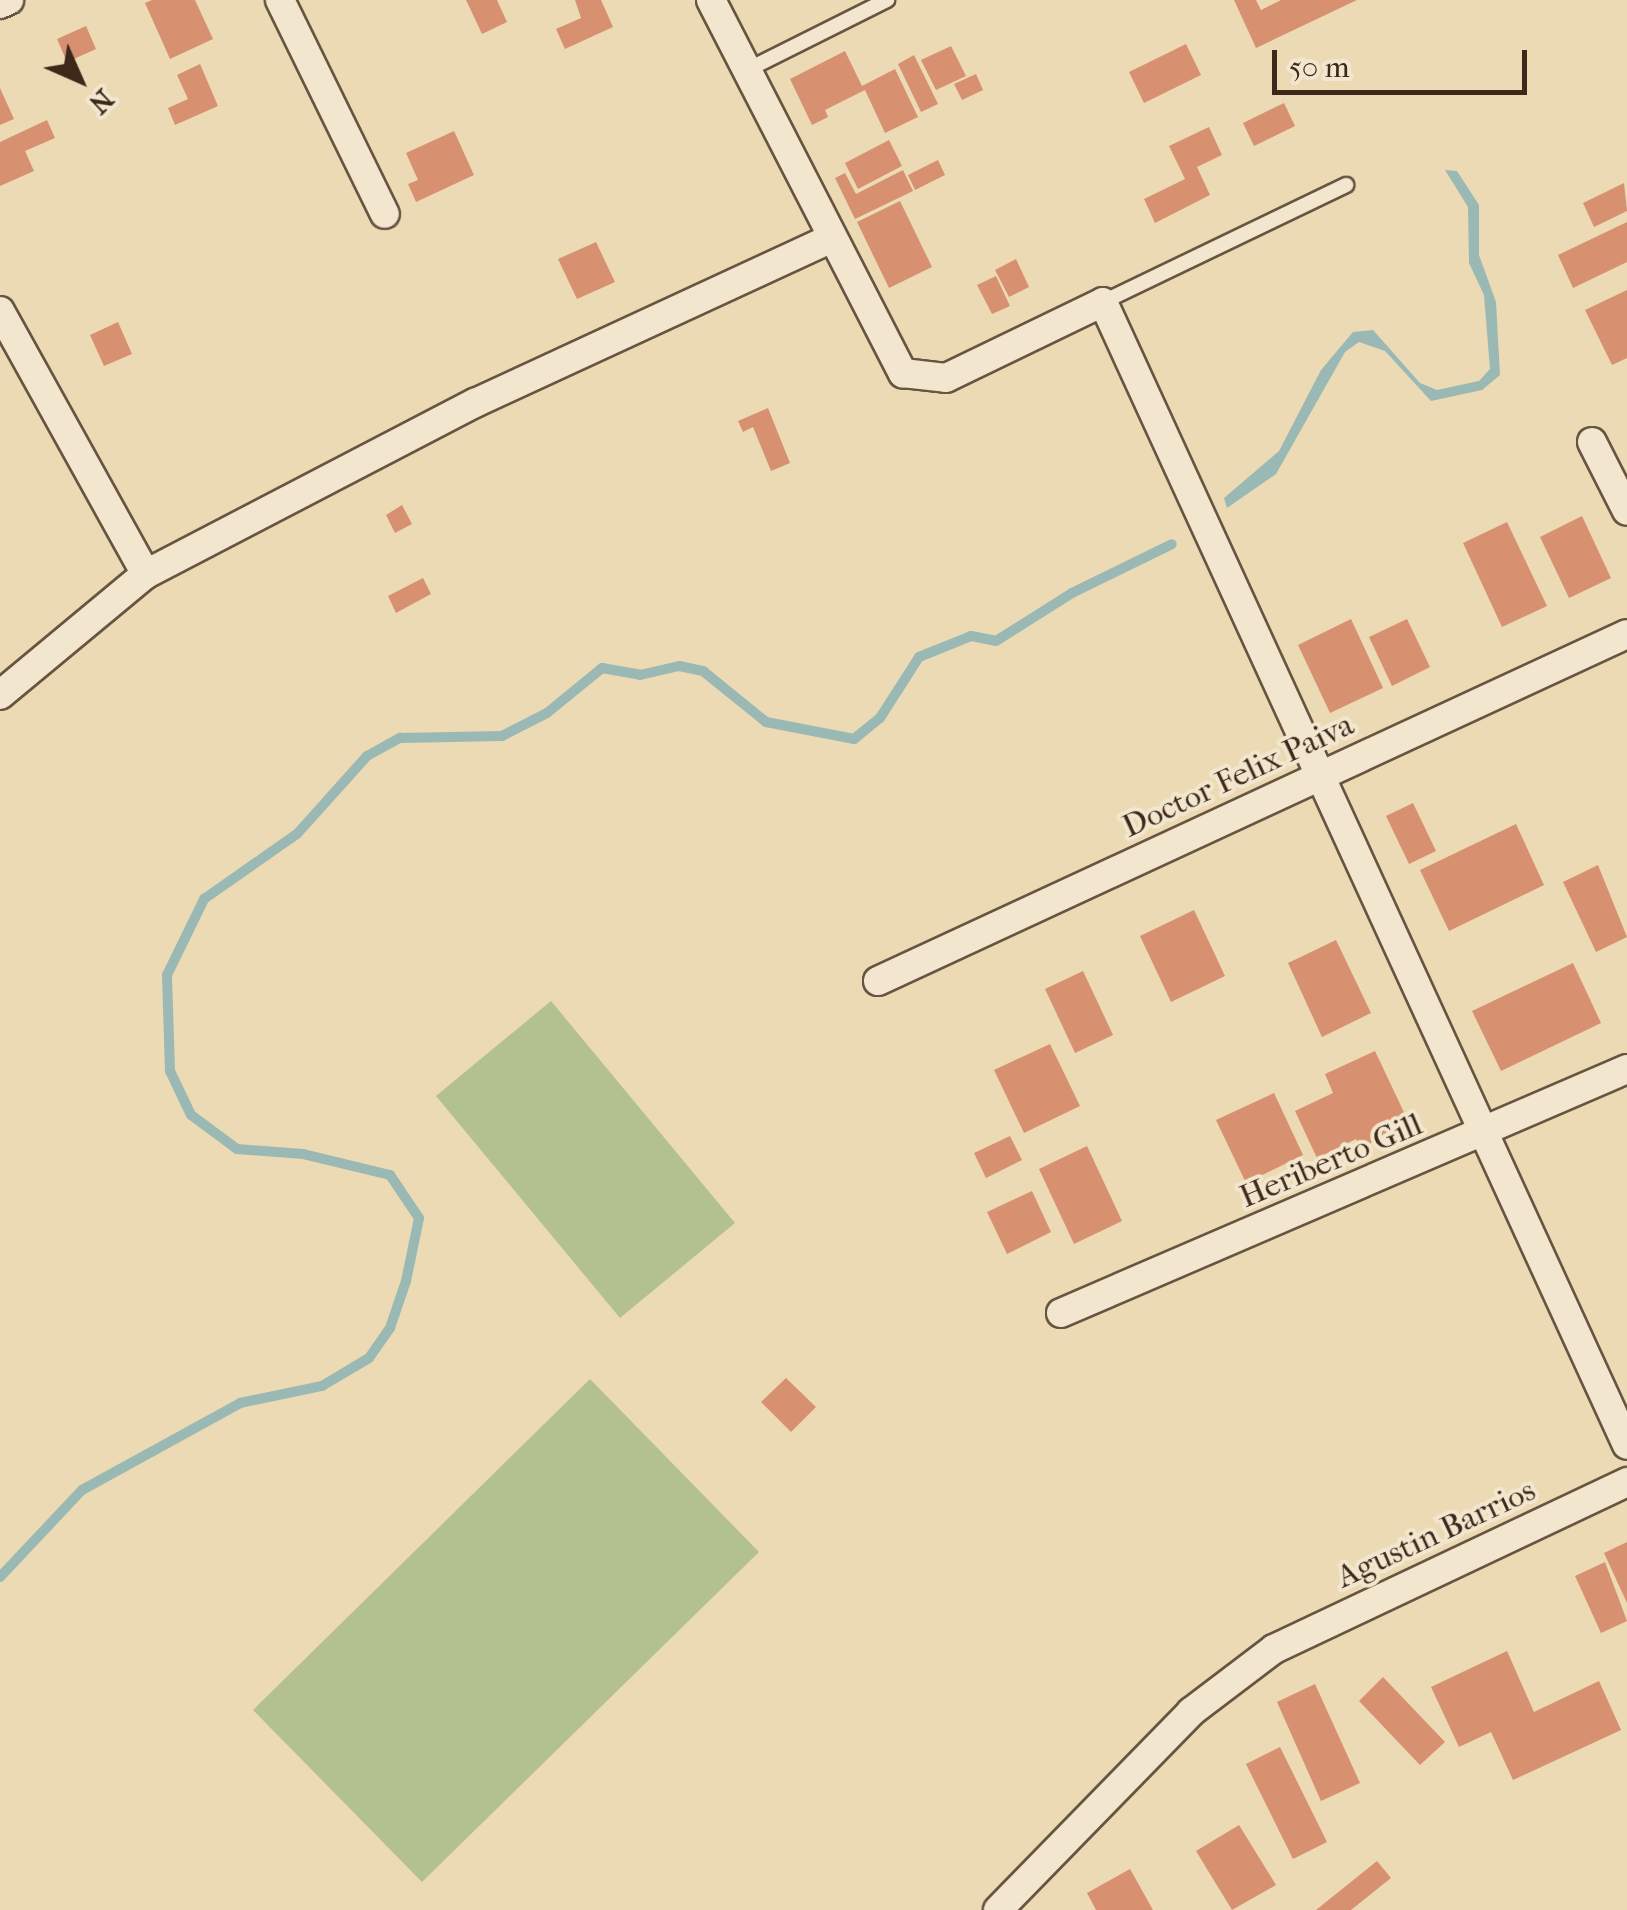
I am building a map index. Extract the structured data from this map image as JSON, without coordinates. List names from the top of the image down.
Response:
{
  "streets": {
    "street": ["Doctor Felix Paiva", "Heriberto Gill", "Agustin Barrios"]
  },
  "scale_bar": "50 m",
  "north": "bottom right"
}
